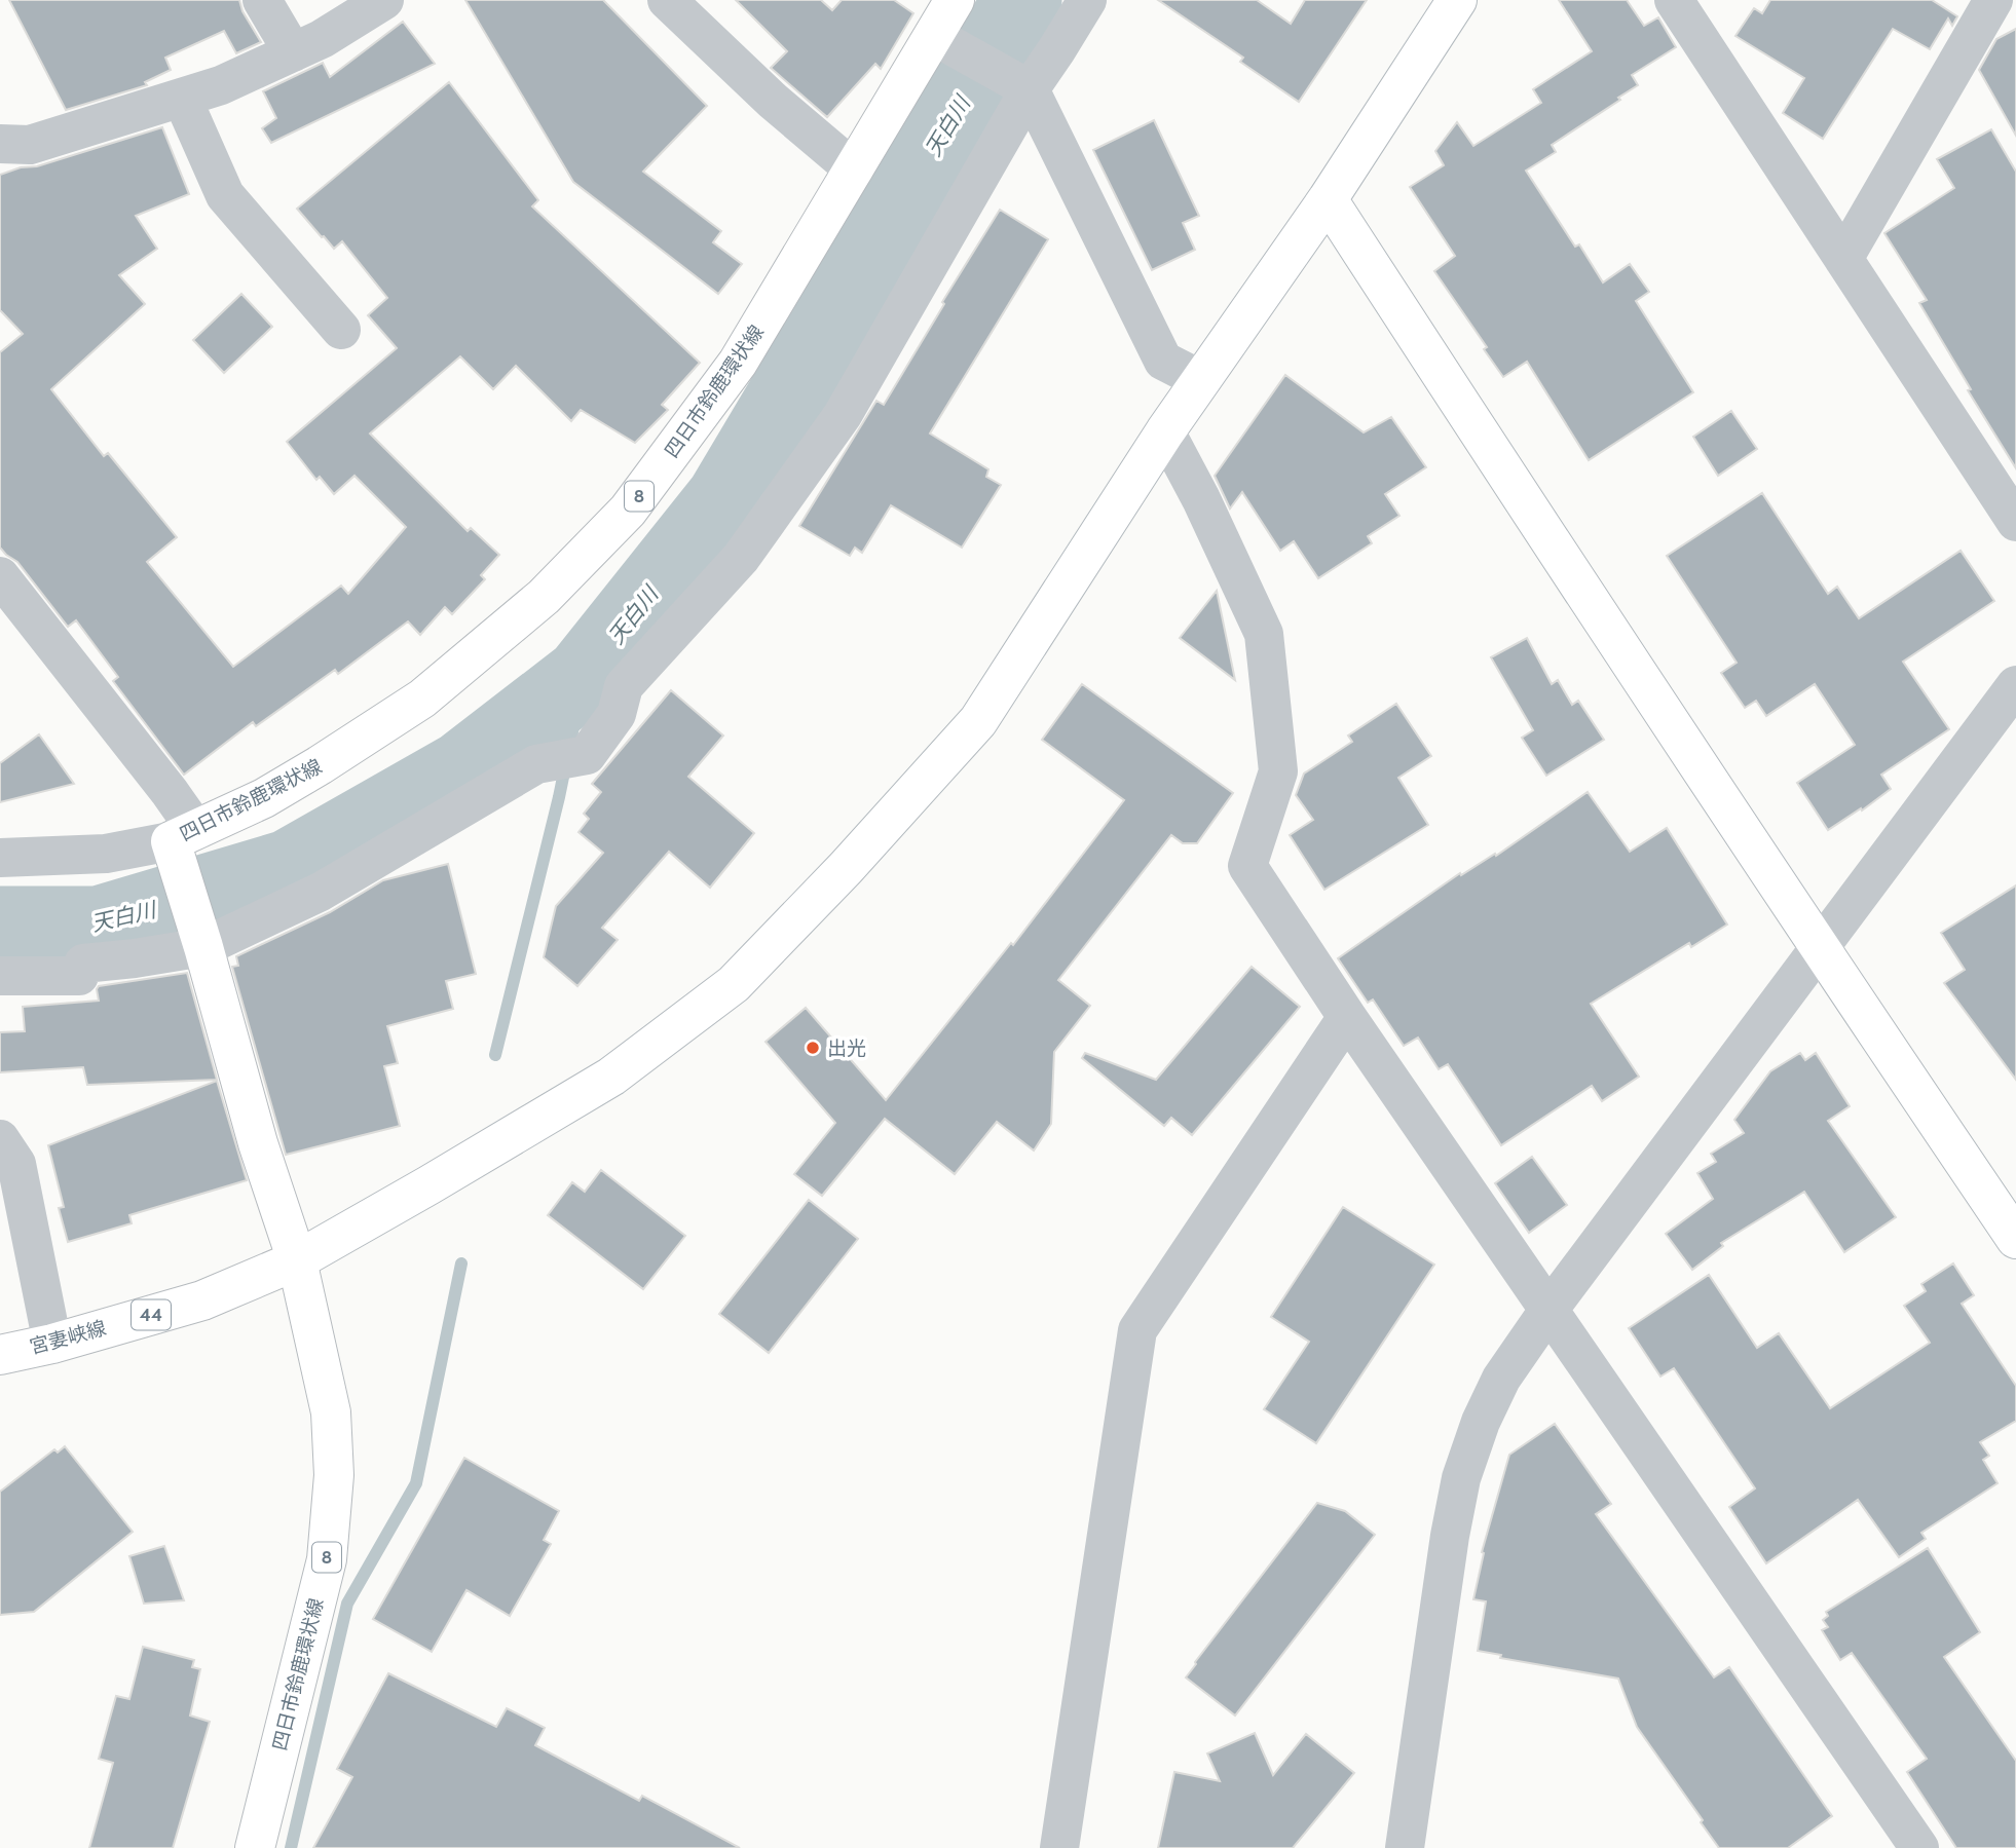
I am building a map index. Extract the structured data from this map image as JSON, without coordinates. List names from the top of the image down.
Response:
{
  "streets": {
    "street": [
      "四日市鈴鹿環状線",
      "8",
      "44",
      "宮妻峡線"
    ]
  },
  "crossings": [
    ["四日市鈴鹿環状線", "宮妻峡線"]
  ],
  "water": ["天白川"],
  "places": ["出光"]
}
